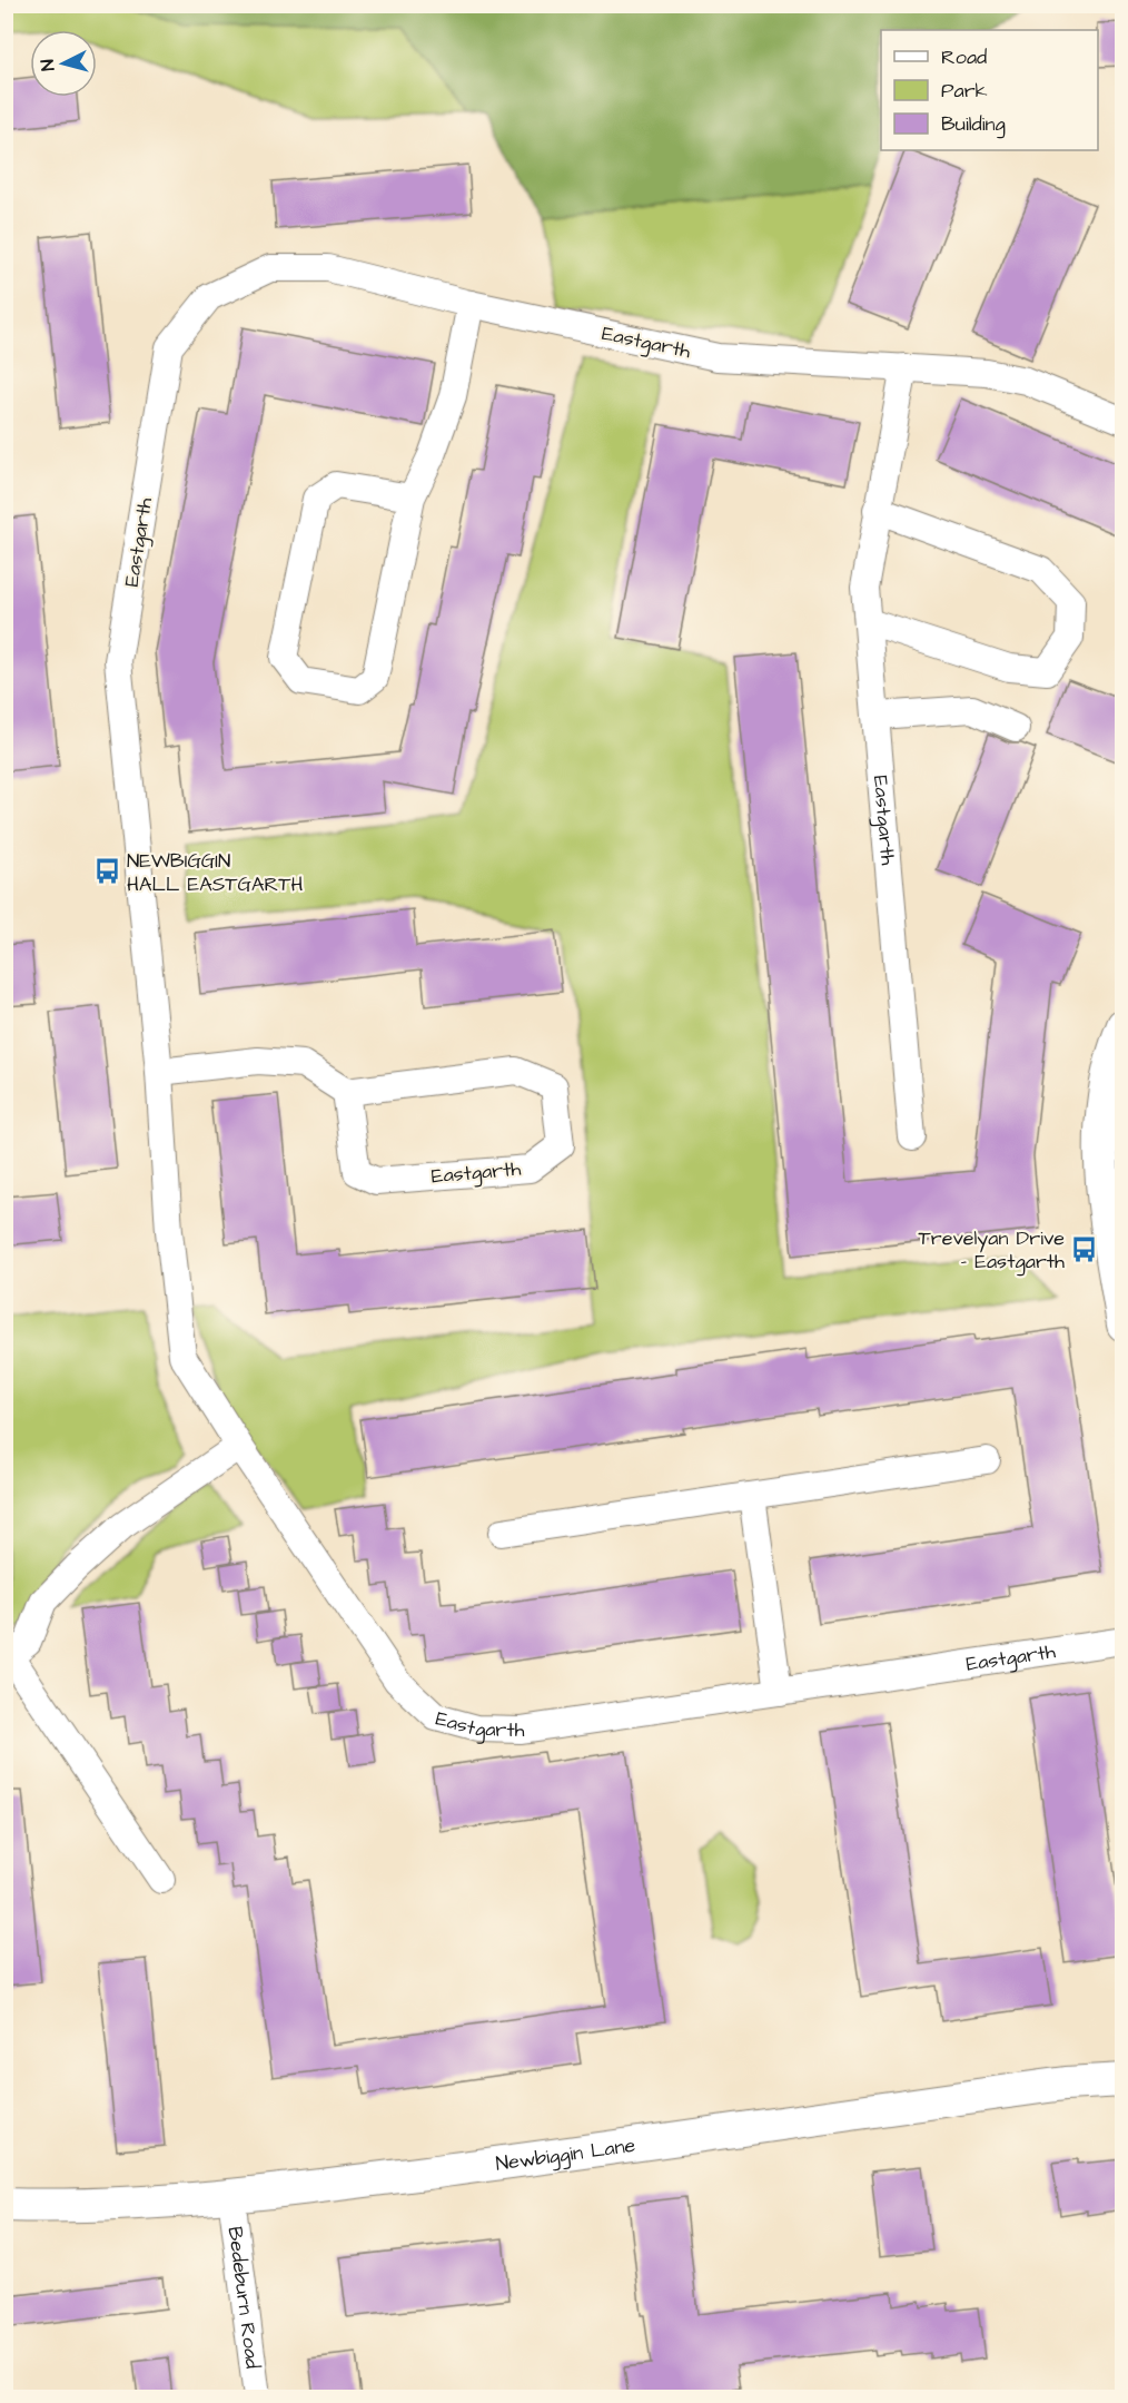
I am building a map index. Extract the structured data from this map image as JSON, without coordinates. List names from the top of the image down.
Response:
{
  "streets": {
    "street": ["Eastgarth", "Newbiggin Lane", "Bedeburn Road"]
  },
  "crossings": [
    ["Newbiggin Lane", "Bedeburn Road"]
  ],
  "places": {
    "bus stop": ["NEWBIGGIN HALL EASTGARTH", "Trevelyan Drive - Eastgarth"]
  },
  "legend": ["Road", "Park", "Building"],
  "north": "left"
}
